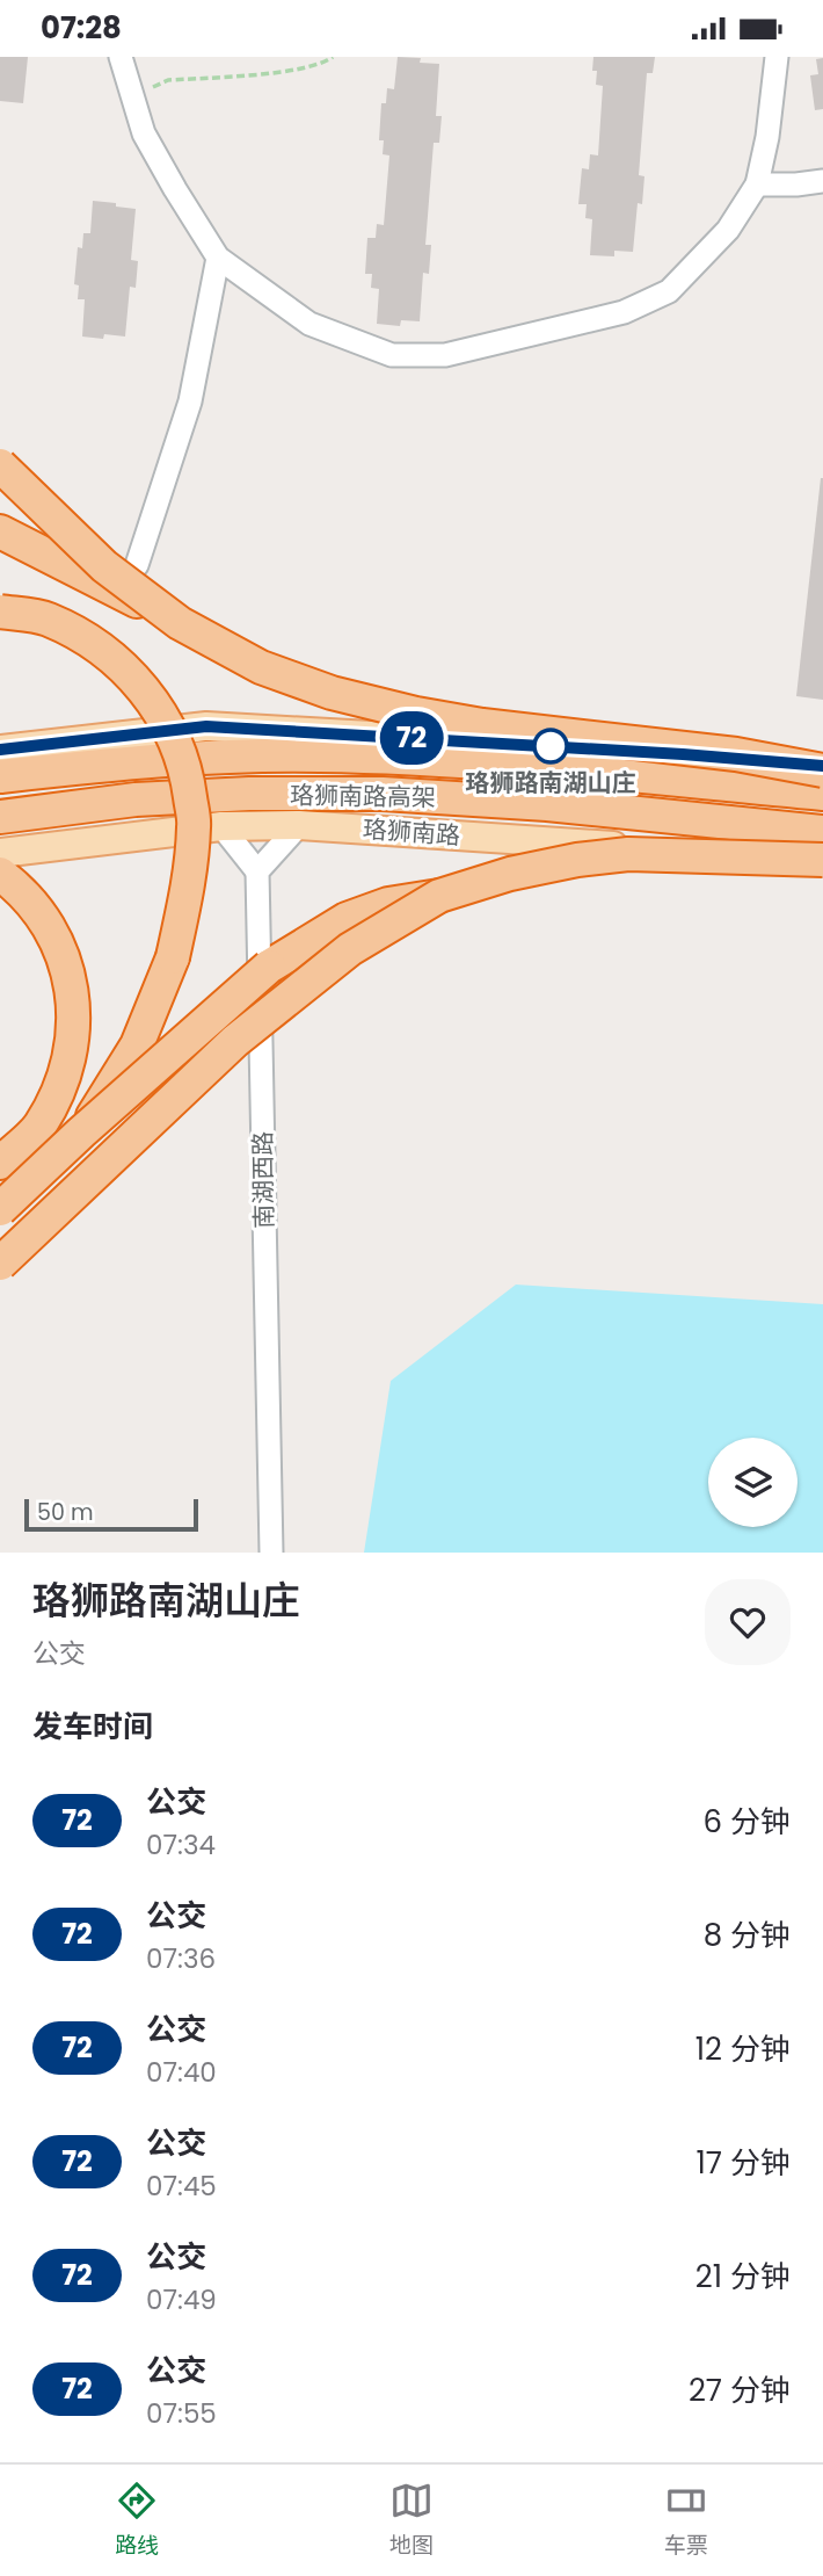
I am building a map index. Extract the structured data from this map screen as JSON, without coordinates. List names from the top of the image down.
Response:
{
  "streets": {
    "highway": ["珞狮南路高架"],
    "main road": ["珞狮南路"],
    "street": ["南湖西路"]
  },
  "places": ["珞狮路南湖山庄"],
  "lines": ["bus line 72"],
  "scale_bar": "50 m",
  "page": {
    "status": "07:28",
    "on_map": "72",
    "scale": "50 m",
    "heading": [
      ["珞狮路南湖山庄", "公交"],
      "发车时间"
    ],
    "list": [
      {
        "mark": "72",
        "name": "公交",
        "note": "07:34",
        "value": "6 分钟"
      },
      {
        "mark": "72",
        "name": "公交",
        "note": "07:36",
        "value": "8 分钟"
      },
      {
        "mark": "72",
        "name": "公交",
        "note": "07:40",
        "value": "12 分钟"
      },
      {
        "mark": "72",
        "name": "公交",
        "note": "07:45",
        "value": "17 分钟"
      },
      {
        "mark": "72",
        "name": "公交",
        "note": "07:49",
        "value": "21 分钟"
      },
      {
        "mark": "72",
        "name": "公交",
        "note": "07:55",
        "value": "27 分钟"
      }
    ],
    "tabs": ["路线", "地图", "车票"]
  }
}
